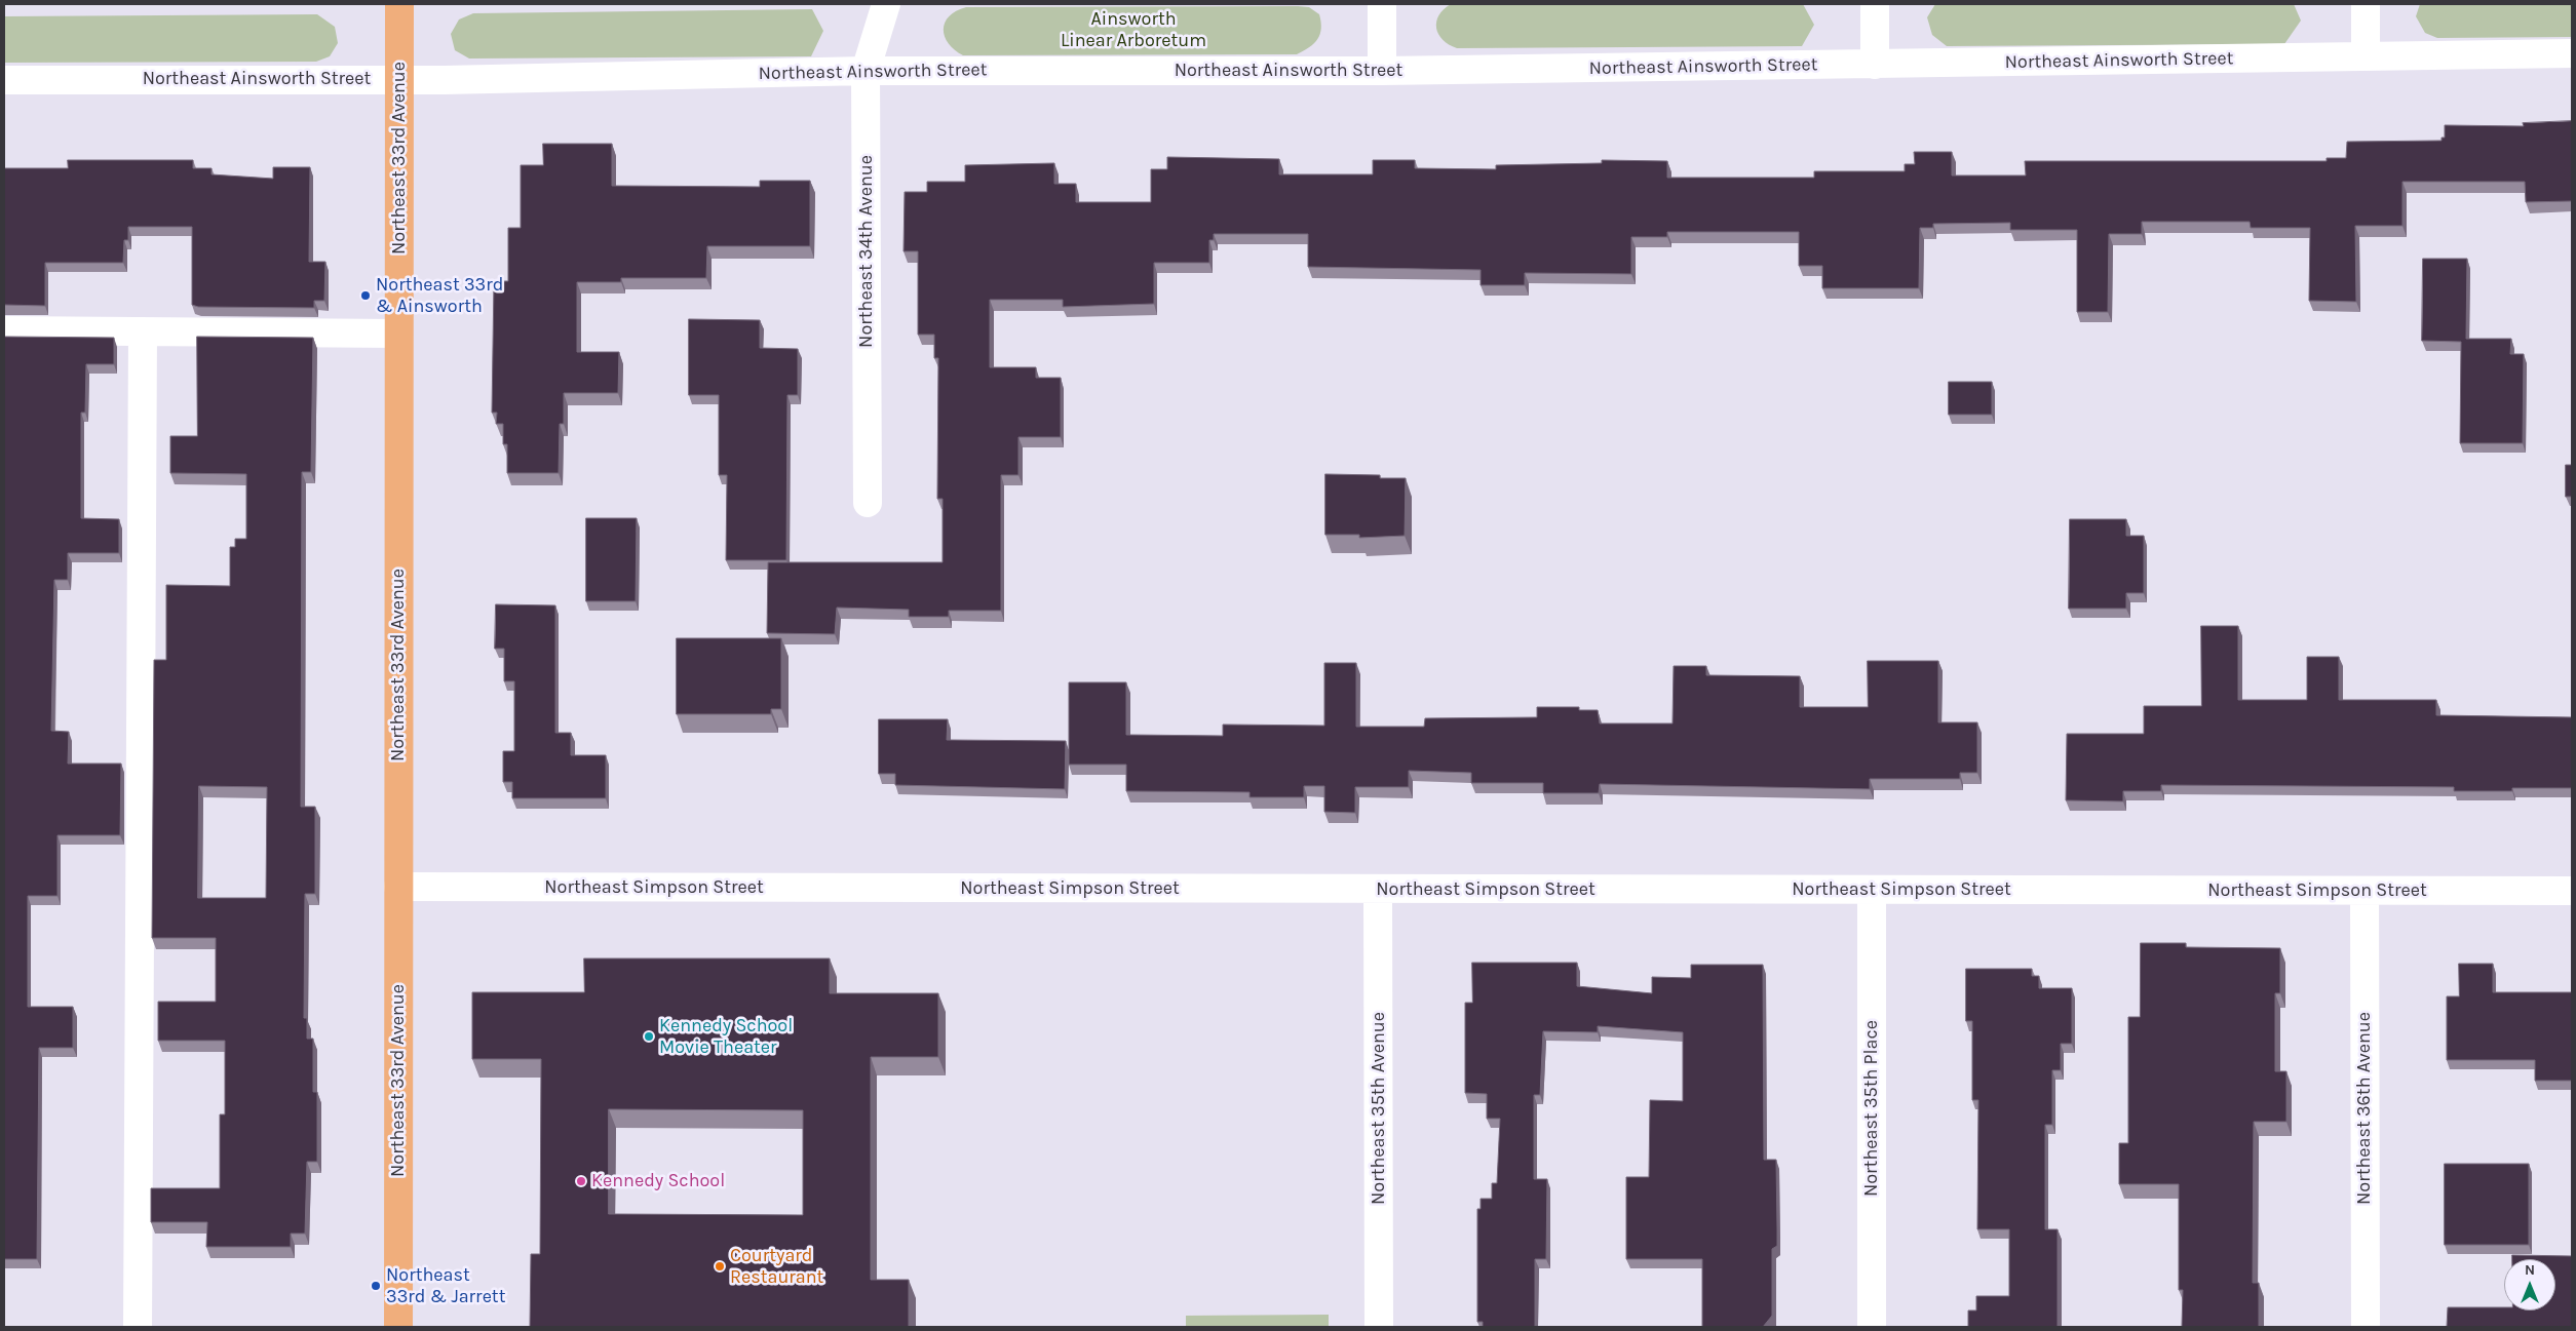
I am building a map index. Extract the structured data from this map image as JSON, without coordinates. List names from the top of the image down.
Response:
{
  "streets": {
    "main road": ["Northeast 33rd Avenue"],
    "street": [
      "Northeast Ainsworth Street",
      "Northeast 34th Avenue",
      "Northeast Simpson Street",
      "Northeast 35th Avenue",
      "Northeast 35th Place",
      "Northeast 36th Avenue"
    ]
  },
  "crossings": [
    ["Northeast Ainsworth Street", "Northeast 33rd Avenue"],
    ["Northeast Ainsworth Street", "Northeast 34th Avenue"],
    ["Northeast 33rd Avenue", "Northeast Simpson Street"],
    ["Northeast Simpson Street", "Northeast 35th Avenue"],
    ["Northeast Simpson Street", "Northeast 35th Place"],
    ["Northeast Simpson Street", "Northeast 36th Avenue"]
  ],
  "parks": ["Ainsworth Linear Arboretum"],
  "places": [
    "Northeast 33rd & Ainsworth",
    "Kennedy School Movie Theater",
    "Kennedy School",
    "Courtyard Restaurant",
    "Northeast 33rd & Jarrett"
  ],
  "north": "top"
}
